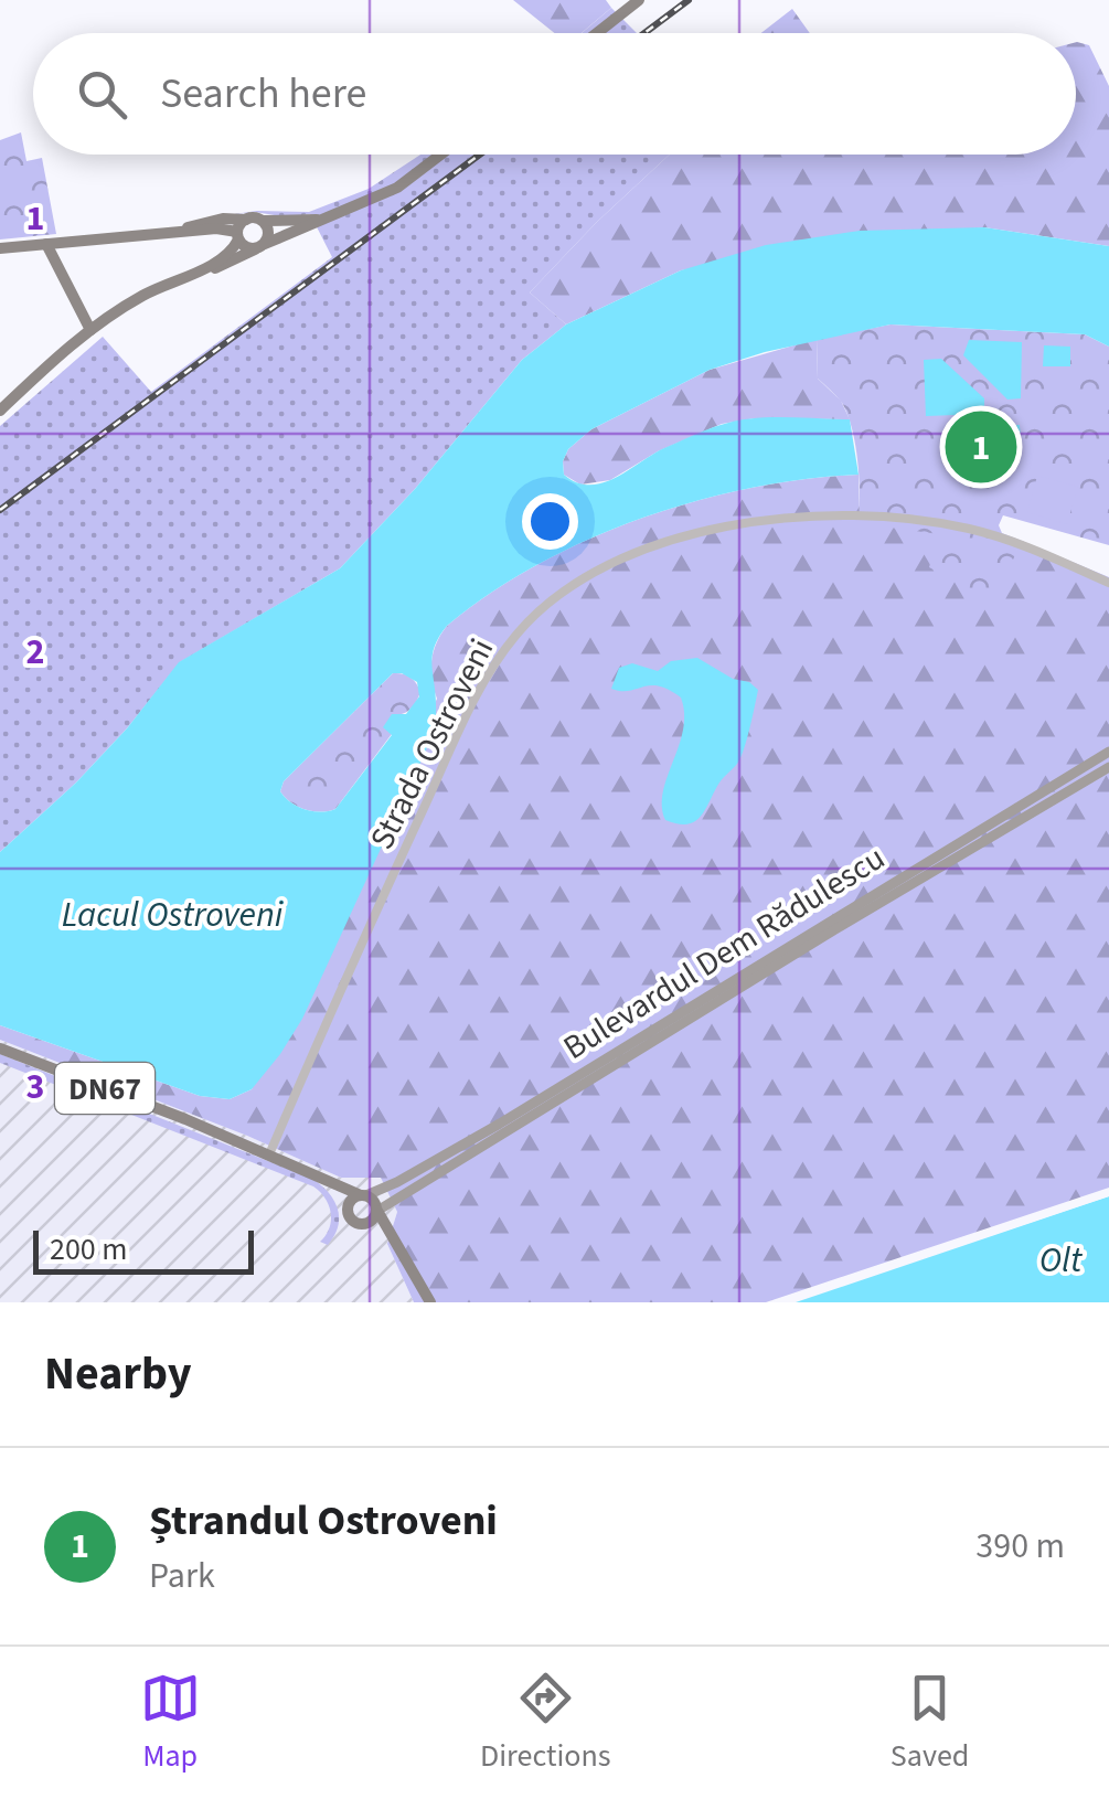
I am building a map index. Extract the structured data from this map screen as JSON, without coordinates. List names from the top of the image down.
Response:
{
  "streets": {
    "main road": ["Bulevardul Dem Rădulescu", "DN67"],
    "street": ["Strada Ostroveni"]
  },
  "crossings": [
    ["Strada Ostroveni", "DN67"],
    ["Bulevardul Dem Rădulescu", "DN67"]
  ],
  "water": ["Lacul Ostroveni", "Olt"],
  "scale_bar": "200 m",
  "page": {
    "search": "Search here",
    "pins": "1",
    "scale": "200 m",
    "heading": "Nearby",
    "list": [
      {
        "mark": "1",
        "name": "Ștrandul Ostroveni",
        "note": "Park",
        "value": "390 m"
      }
    ],
    "nav": ["Map", "Directions", "Saved"]
  },
  "grid": {
    "rows": ["1", "2", "3"]
  }
}
